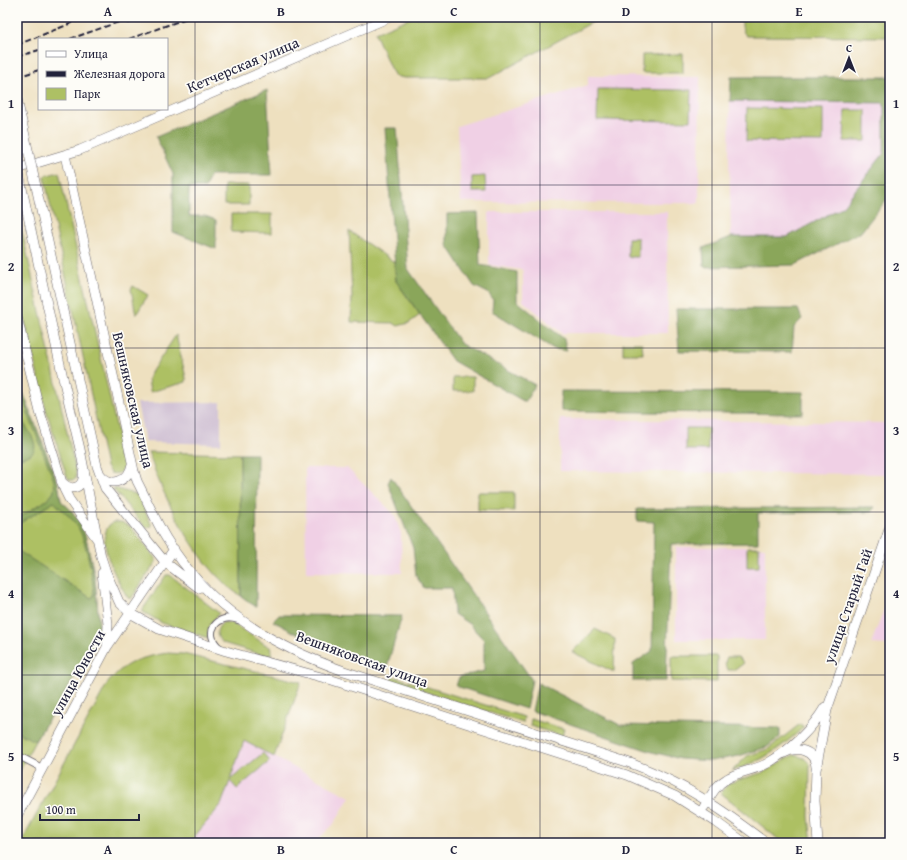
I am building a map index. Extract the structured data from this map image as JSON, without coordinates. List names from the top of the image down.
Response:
{
  "streets": {
    "main road": [
      "Кетчерская улица",
      "Вешняковская улица",
      "улица Старый Гай",
      "улица Юности"
    ]
  },
  "crossings": [
    ["Кетчерская улица", "Вешняковская улица"],
    ["Вешняковская улица", "улица Старый Гай"],
    ["Вешняковская улица", "улица Юности"]
  ],
  "legend": ["Улица", "Железная дорога", "Парк"],
  "scale_bar": "100 m",
  "north": "top",
  "grid": {
    "columns": [
      "A",
      "B",
      "C",
      "D",
      "E"
    ],
    "rows": [
      "1",
      "2",
      "3",
      "4",
      "5"
    ]
  }
}
